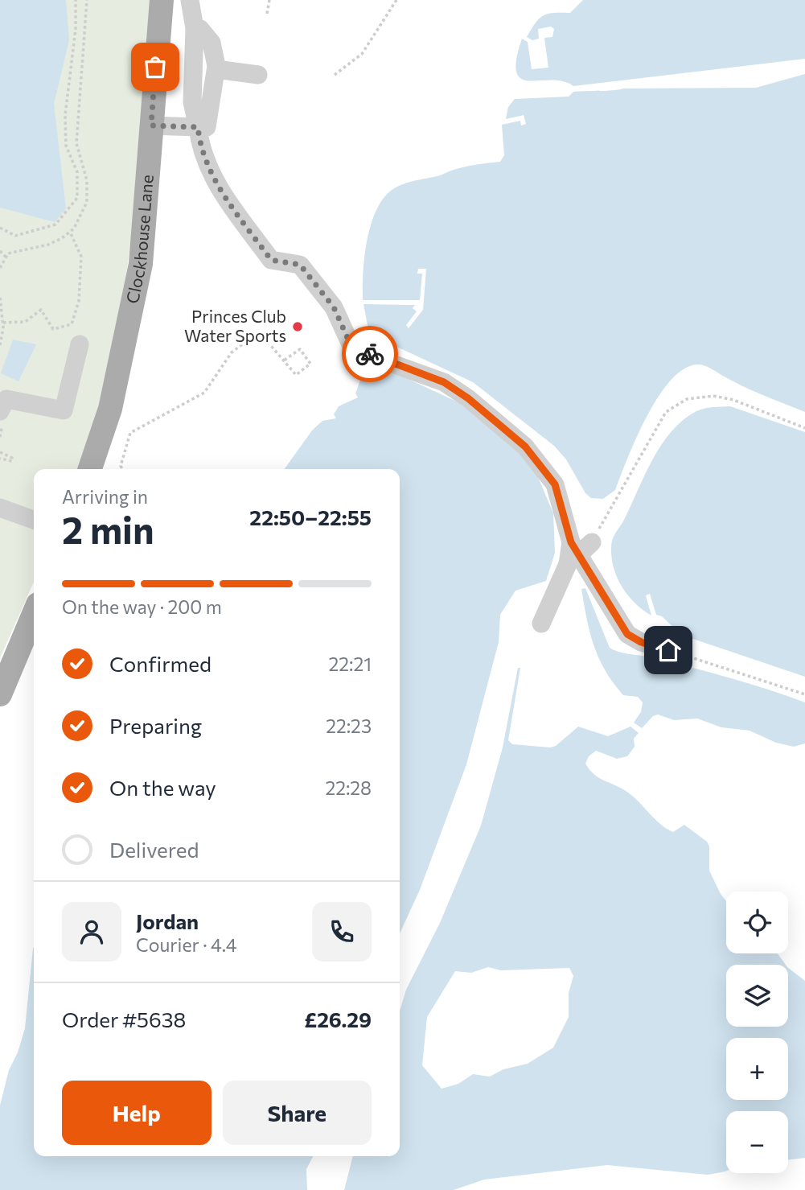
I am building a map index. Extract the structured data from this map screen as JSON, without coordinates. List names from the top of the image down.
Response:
{
  "streets": {
    "main road": ["Clockhouse Lane"]
  },
  "places": ["Princes Club Water Sports"],
  "page": {
    "heading": ["2 min", "Arriving in", "22:50–22:55"],
    "panel": [
      "Jordan",
      "Courier · 4.4",
      "Order #5638",
      "£26.29"
    ],
    "bar": "On the way · 200 m",
    "list": [
      ["Confirmed", "22:21"],
      ["Preparing", "22:23"],
      ["On the way", "22:28"],
      "Delivered"
    ],
    "map_buttons": ["+", "−"],
    "buttons": ["Help", "Share"]
  }
}
